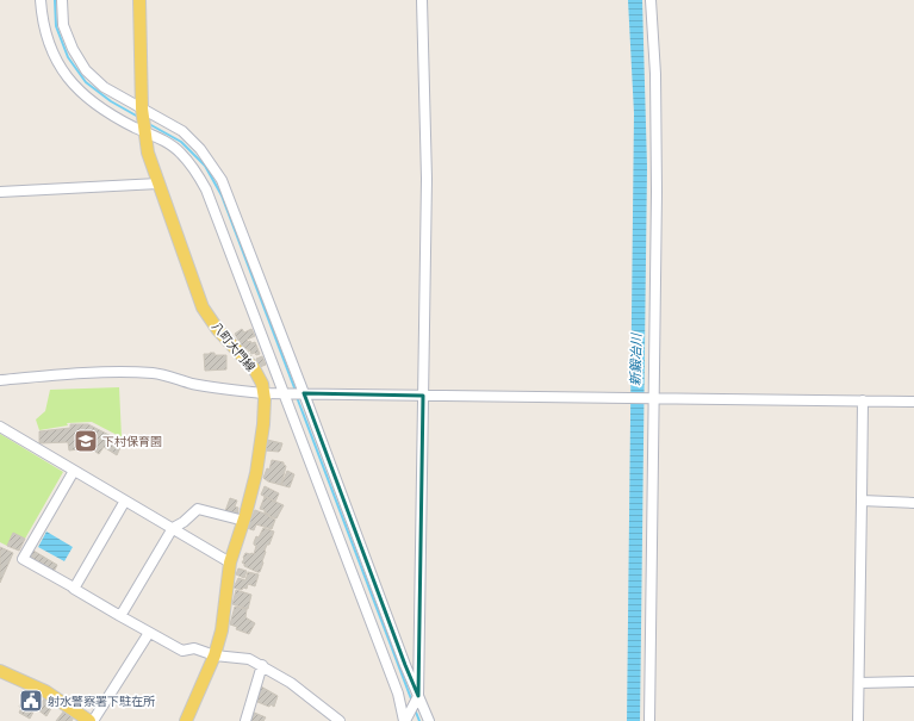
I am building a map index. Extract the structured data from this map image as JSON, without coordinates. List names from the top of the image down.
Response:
{
  "streets": {
    "main road": ["八町大門線"]
  },
  "water": ["新鍛冶川"],
  "places": {
    "school or university": ["下村保育園"],
    "public building": ["射水警察署下駐在所"]
  }
}
